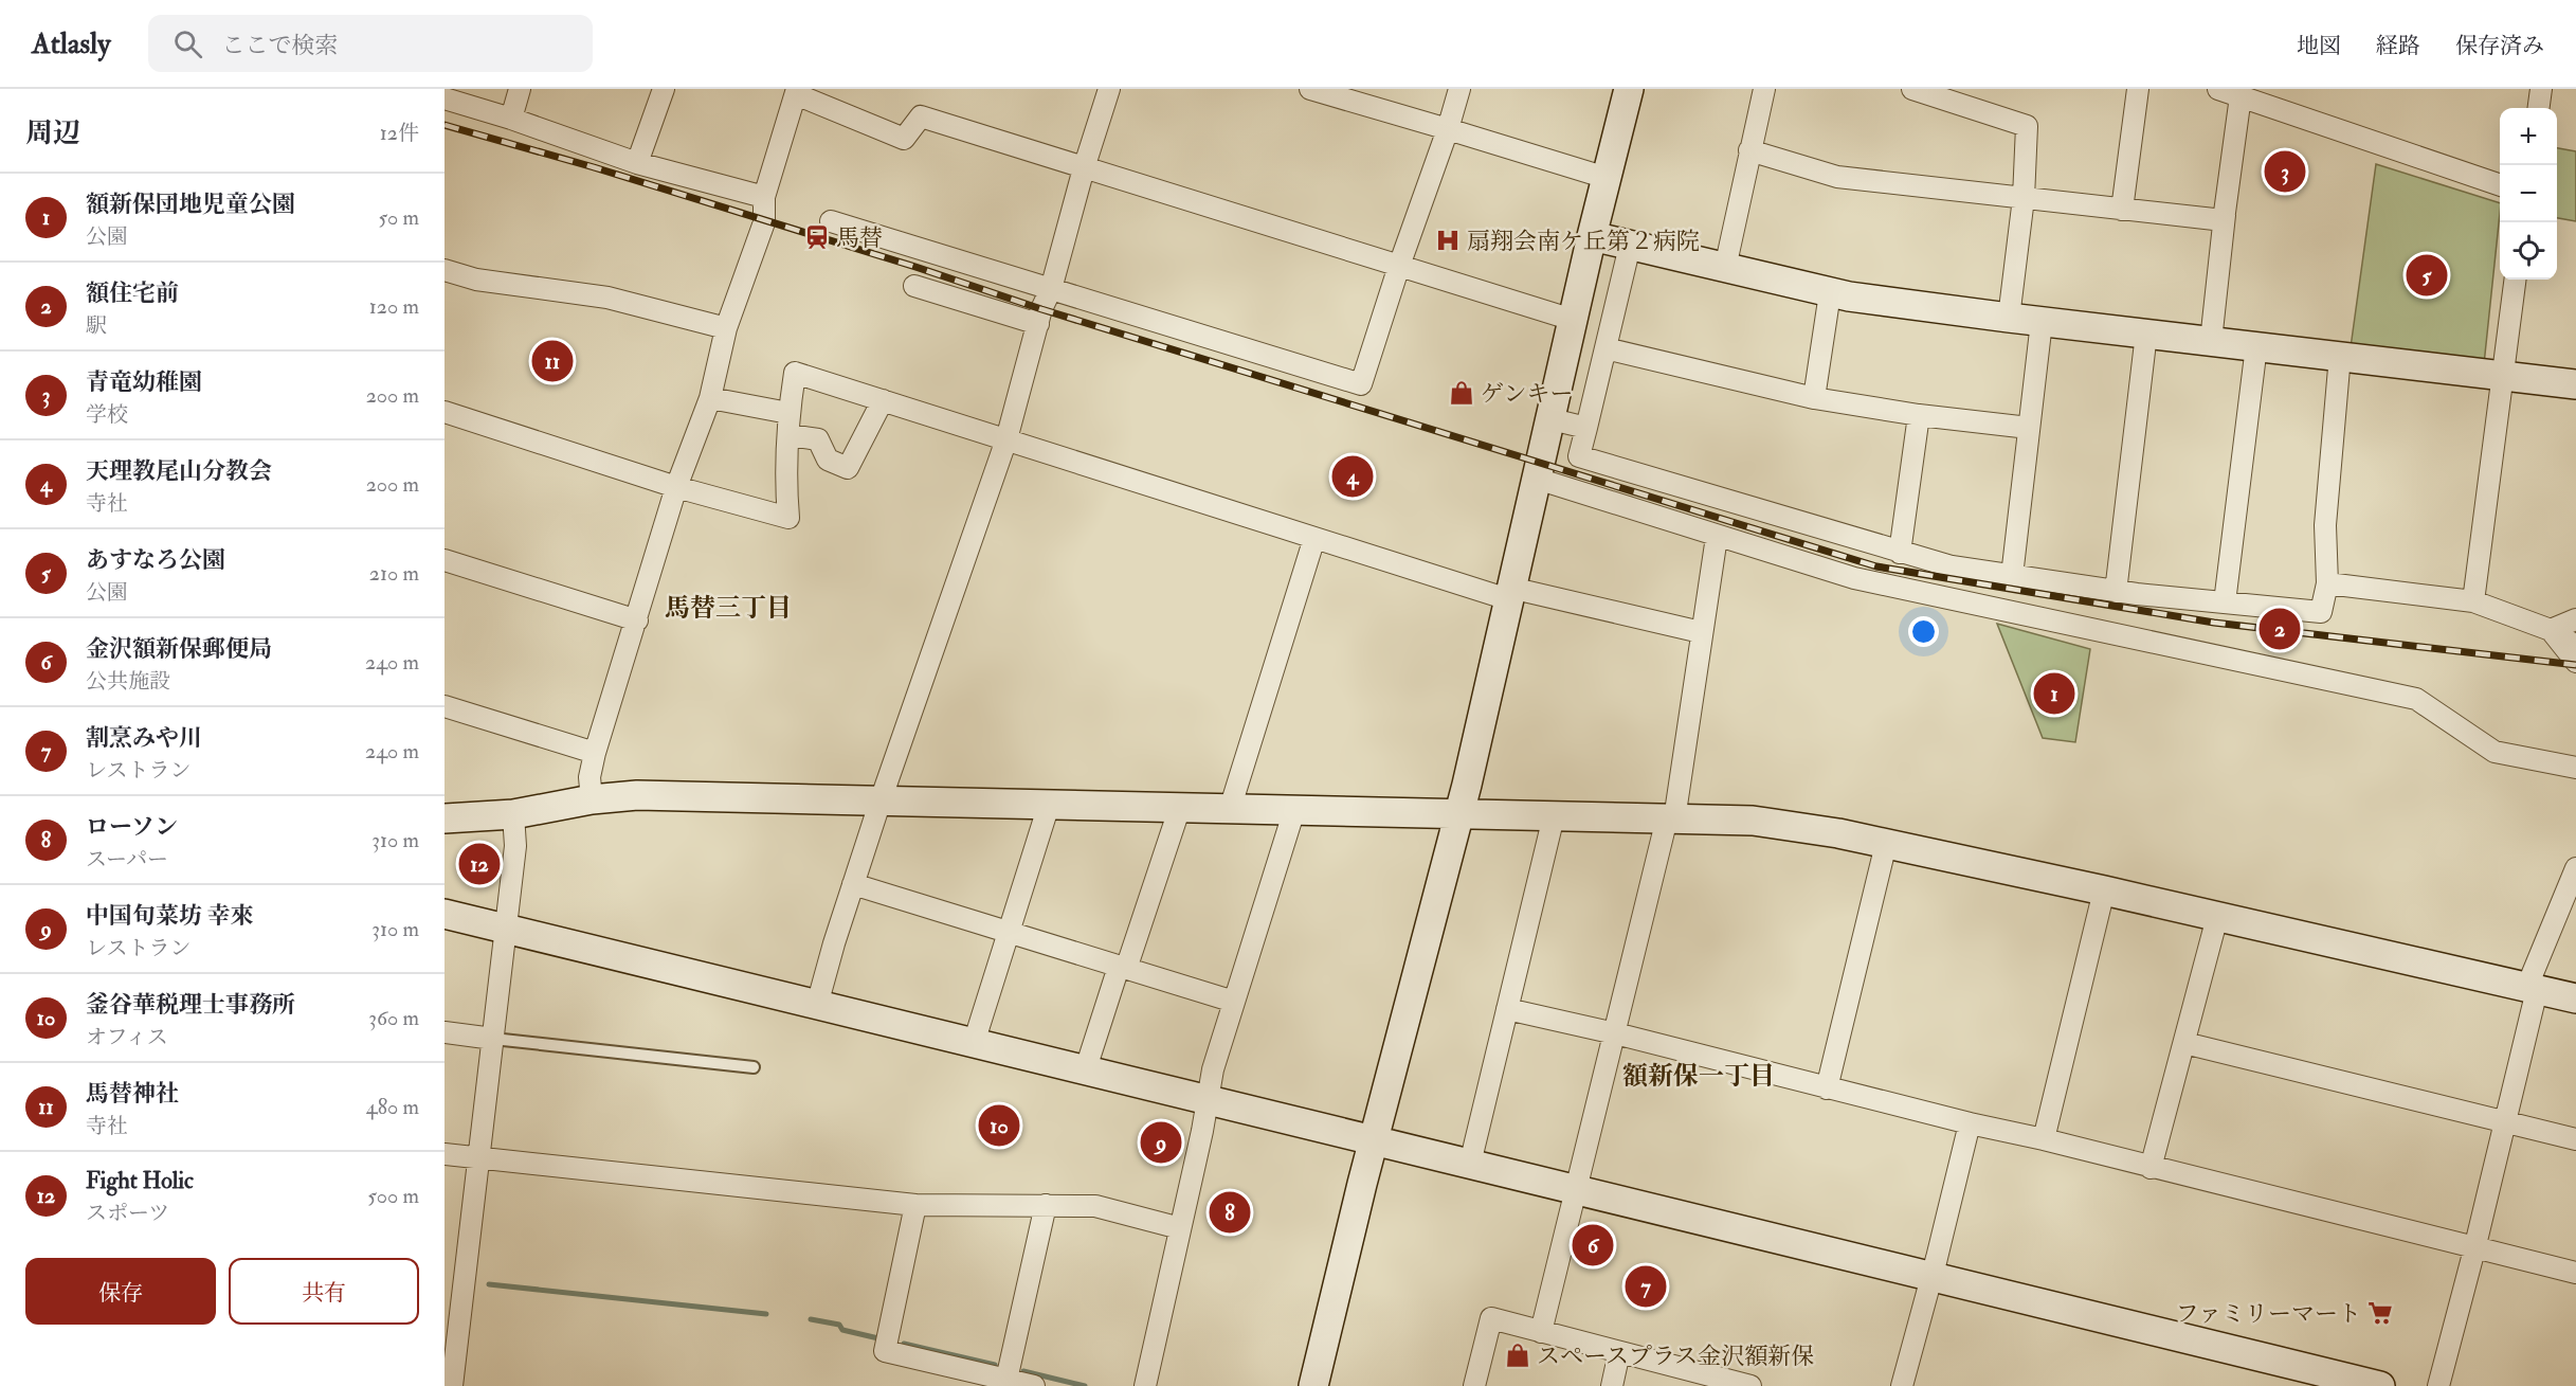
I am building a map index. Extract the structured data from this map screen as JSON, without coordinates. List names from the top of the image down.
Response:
{
  "districts": ["馬替三丁目", "額新保一丁目"],
  "places": {
    "station": ["馬替"],
    "hospital": ["扇翔会南ケ丘第２病院"],
    "shop": ["ゲンキー", "スペースプラス金沢額新保"],
    "supermarket": ["ファミリーマート"]
  },
  "page": {
    "header": "Atlasly",
    "search": "ここで検索",
    "nav": ["地図", "経路", "保存済み"],
    "heading": ["周辺", "12件"],
    "map_buttons": ["+", "−"],
    "pins": [
      "3",
      "5",
      "11",
      "4",
      "2",
      "1",
      "12",
      "10",
      "9",
      "8",
      "6",
      "7"
    ],
    "list": [
      {
        "mark": "1",
        "name": "額新保団地児童公園",
        "note": "公園",
        "value": "50 m"
      },
      {
        "mark": "2",
        "name": "額住宅前",
        "note": "駅",
        "value": "120 m"
      },
      {
        "mark": "3",
        "name": "青竜幼稚園",
        "note": "学校",
        "value": "200 m"
      },
      {
        "mark": "4",
        "name": "天理教尾山分教会",
        "note": "寺社",
        "value": "200 m"
      },
      {
        "mark": "5",
        "name": "あすなろ公園",
        "note": "公園",
        "value": "210 m"
      },
      {
        "mark": "6",
        "name": "金沢額新保郵便局",
        "note": "公共施設",
        "value": "240 m"
      },
      {
        "mark": "7",
        "name": "割烹みや川",
        "note": "レストラン",
        "value": "240 m"
      },
      {
        "mark": "8",
        "name": "ローソン",
        "note": "スーパー",
        "value": "310 m"
      },
      {
        "mark": "9",
        "name": "中国旬菜坊 幸來",
        "note": "レストラン",
        "value": "310 m"
      },
      {
        "mark": "10",
        "name": "釜谷華税理士事務所",
        "note": "オフィス",
        "value": "360 m"
      },
      {
        "mark": "11",
        "name": "馬替神社",
        "note": "寺社",
        "value": "480 m"
      },
      {
        "mark": "12",
        "name": "Fight Holic",
        "note": "スポーツ",
        "value": "500 m"
      }
    ],
    "buttons": ["保存", "共有"]
  }
}
